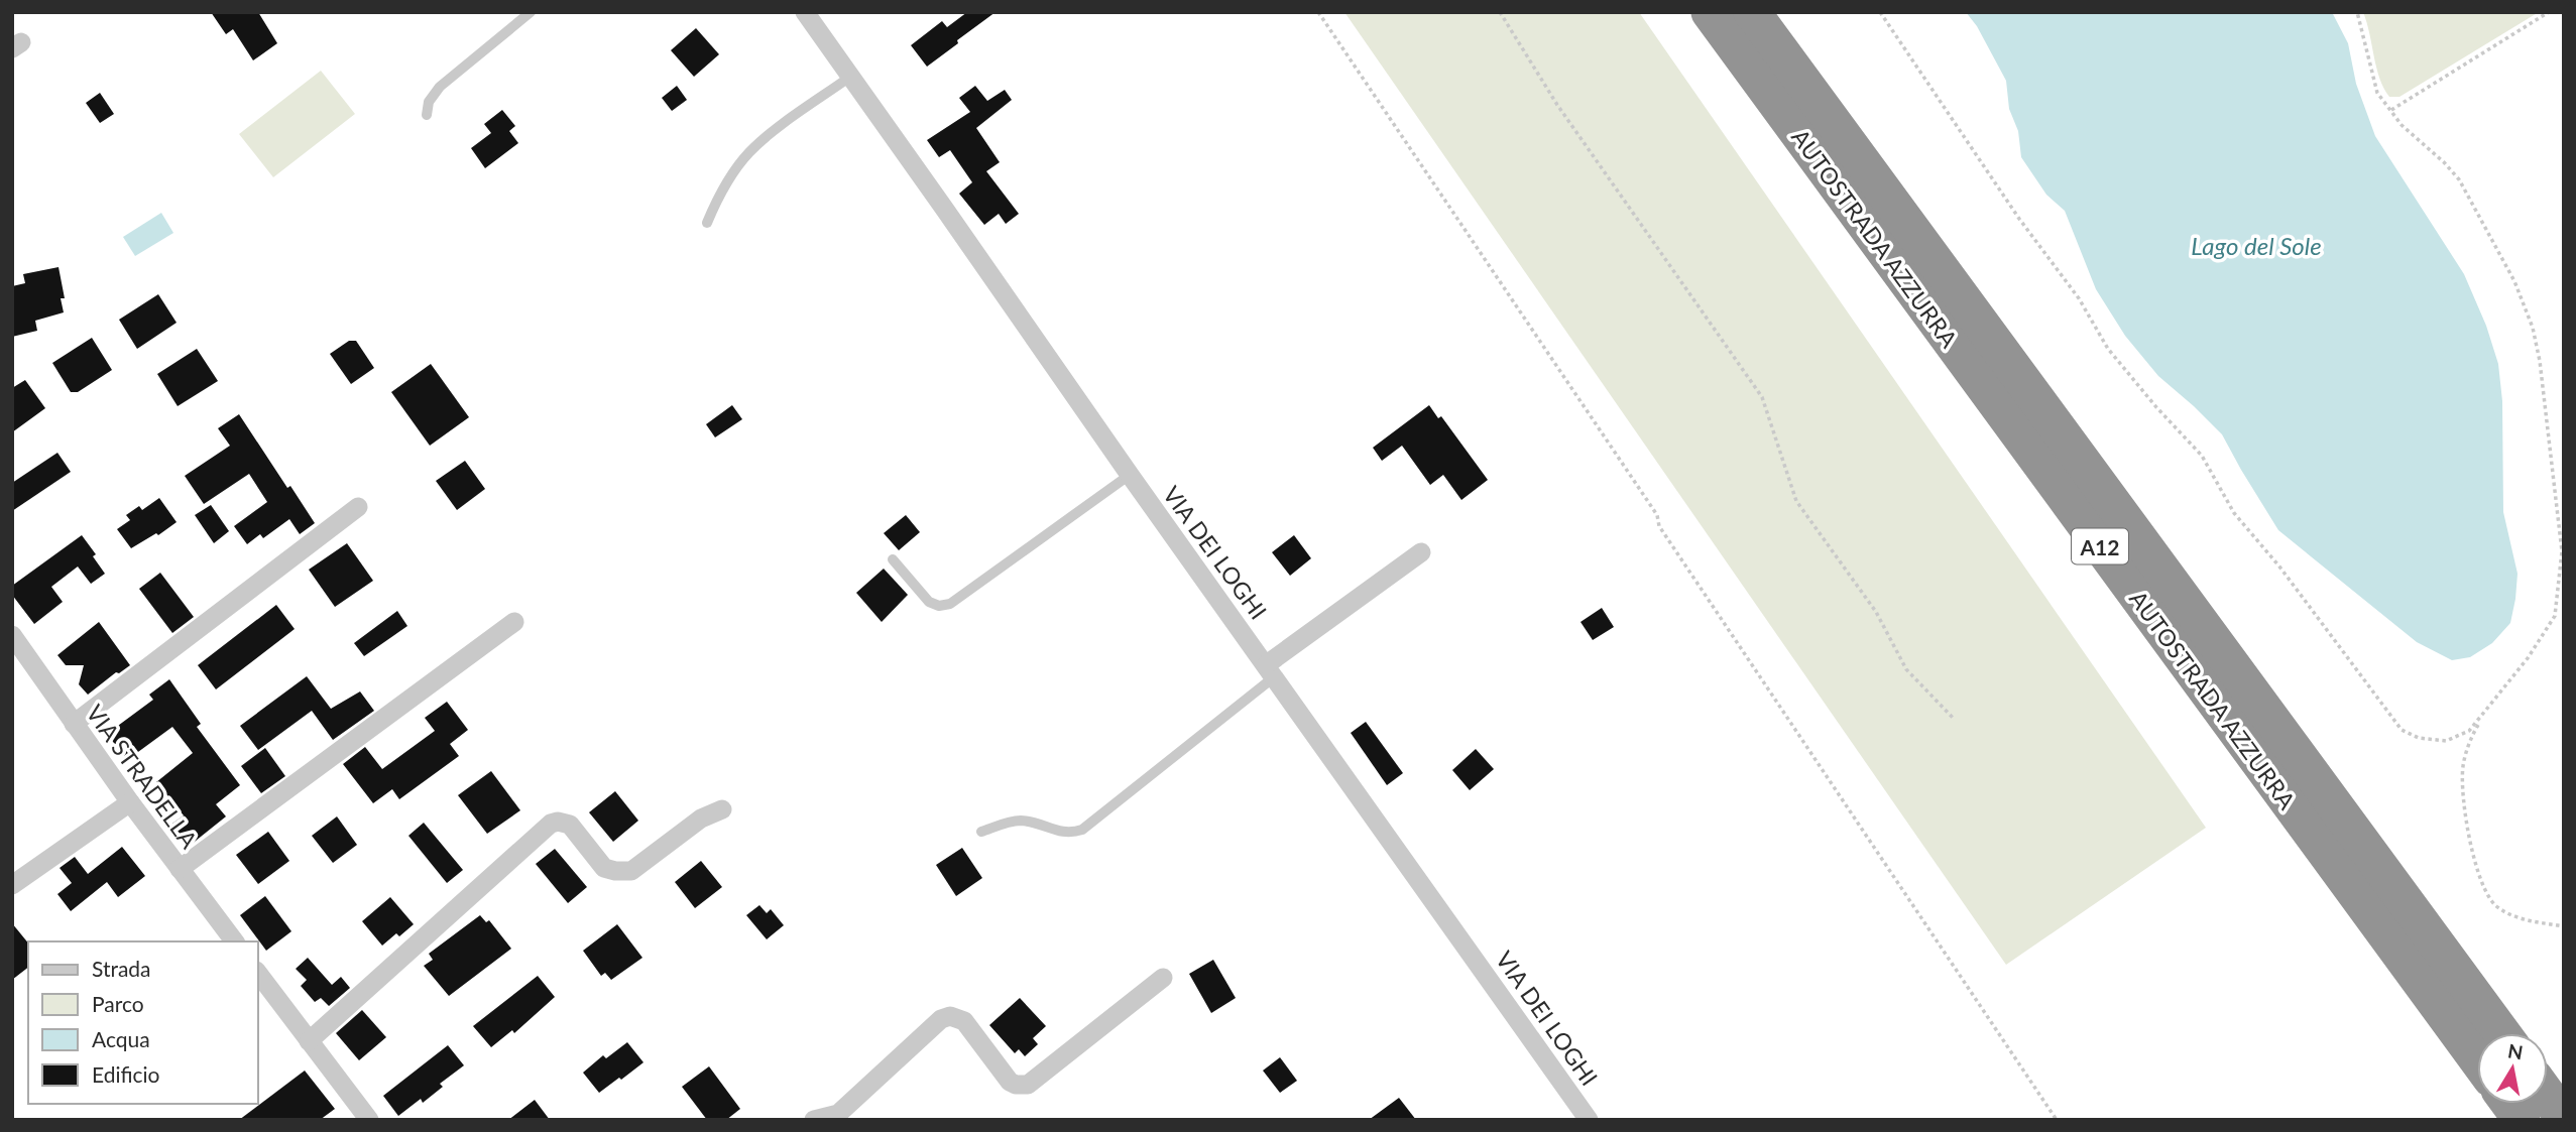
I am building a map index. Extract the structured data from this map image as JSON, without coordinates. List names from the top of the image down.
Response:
{
  "streets": {
    "highway": ["AUTOSTRADA AZZURRA", "A12"],
    "street": ["VIA DEI LOGHI", "VIA STRADELLA"]
  },
  "water": ["Lago del Sole"],
  "legend": [
    "Strada",
    "Parco",
    "Acqua",
    "Edificio"
  ],
  "north": "top"
}
